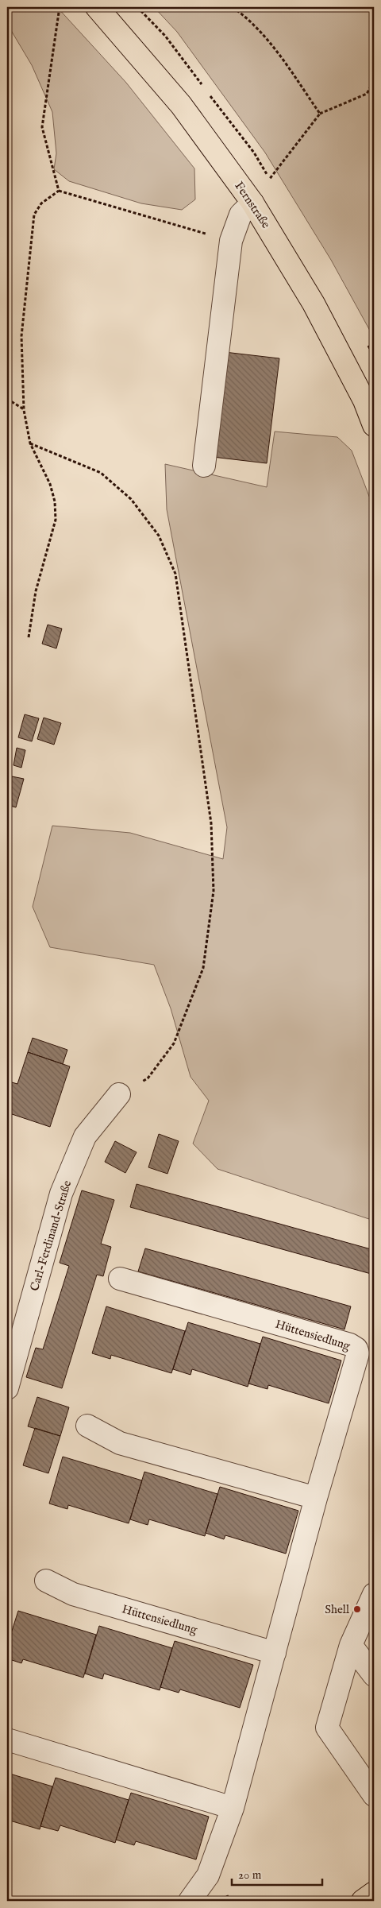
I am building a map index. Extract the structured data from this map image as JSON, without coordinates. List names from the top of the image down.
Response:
{
  "streets": {
    "main road": ["Fernstraße"],
    "street": ["Carl-Ferdinand-Straße", "Hüttensiedlung"]
  },
  "places": ["Shell"],
  "scale_bar": "20 m"
}
